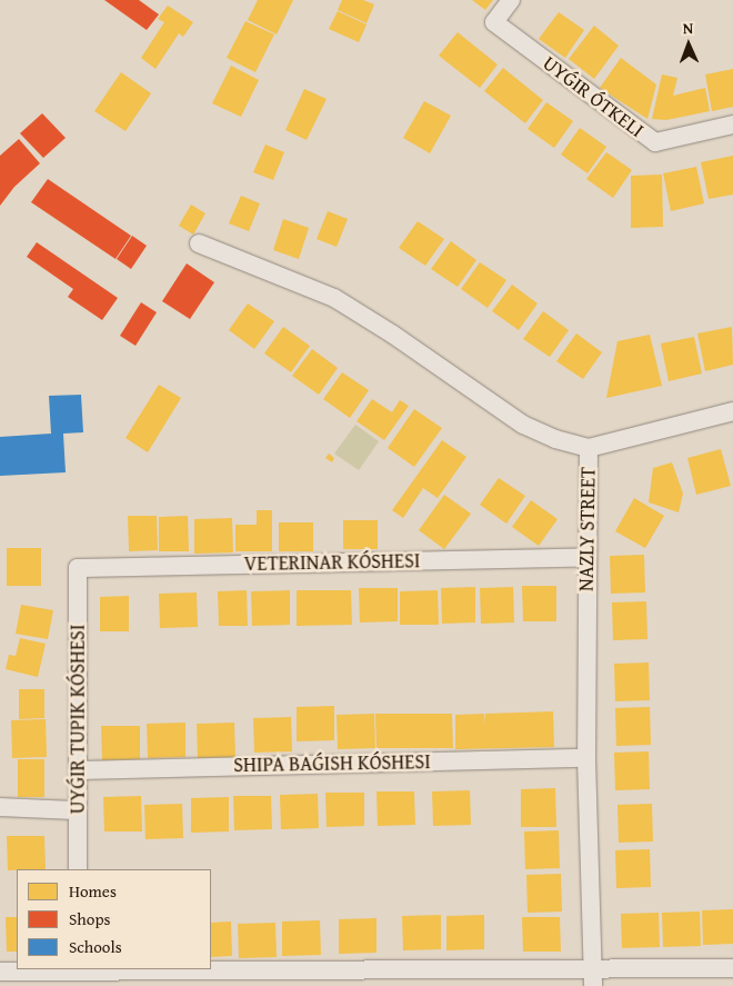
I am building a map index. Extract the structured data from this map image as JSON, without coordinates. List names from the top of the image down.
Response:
{
  "streets": {
    "street": ["NAZLY STREET", "VETERINAR KÓSHESI"]
  },
  "crossings": [
    ["NAZLY STREET", "VETERINAR KÓSHESI"]
  ],
  "legend": ["Homes", "Shops", "Schools"],
  "north": "top"
}
